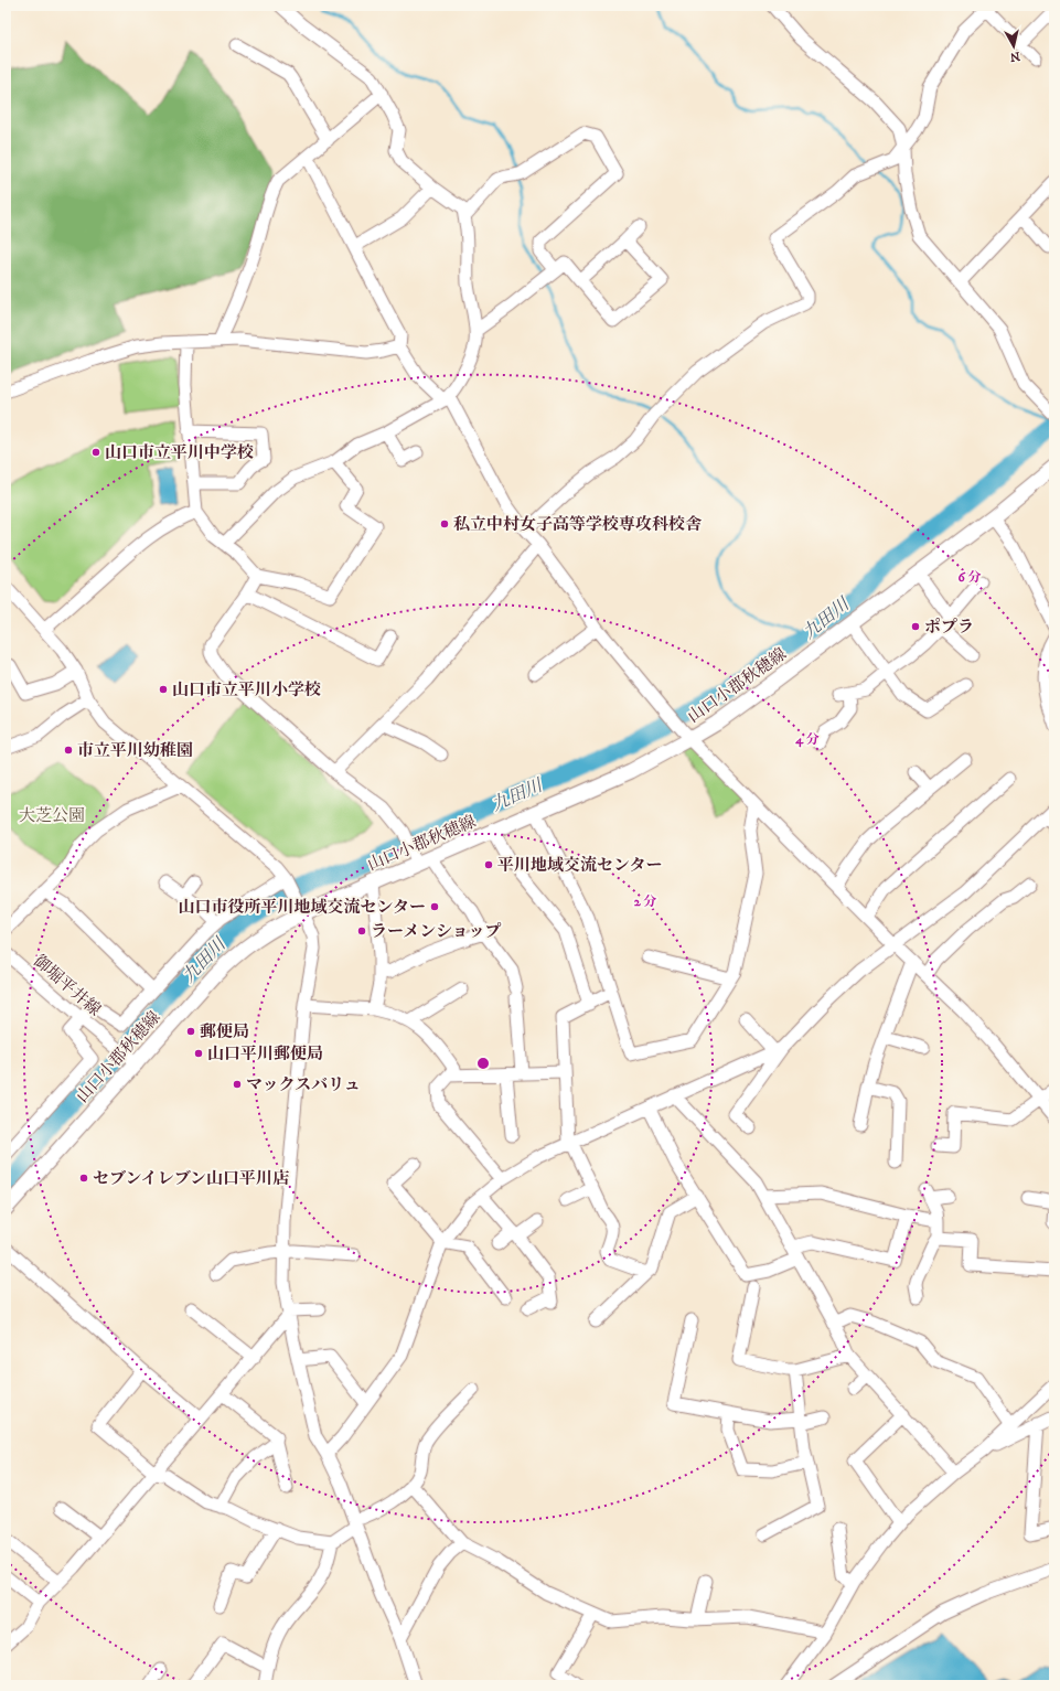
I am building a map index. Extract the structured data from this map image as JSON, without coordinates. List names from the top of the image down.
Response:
{
  "streets": {
    "main road": ["山口小郡秋穂線"],
    "street": ["御堀平井線"]
  },
  "crossings": [
    ["山口小郡秋穂線", "御堀平井線"]
  ],
  "water": ["九田川"],
  "parks": ["大芝公園"],
  "places": [
    "山口市立平川中学校",
    "私立中村女子高等学校専攻科校舎",
    "ポプラ",
    "山口市立平川小学校",
    "市立平川幼稚園",
    "平川地域交流センター",
    "山口市役所平川地域交流センター",
    "ラーメンショップ",
    "郵便局",
    "山口平川郵便局",
    "マックスバリュ",
    "セブンイレブン山口平川店"
  ],
  "north": "bottom",
  "rings": ["6 分", "4 分", "2 分"]
}
